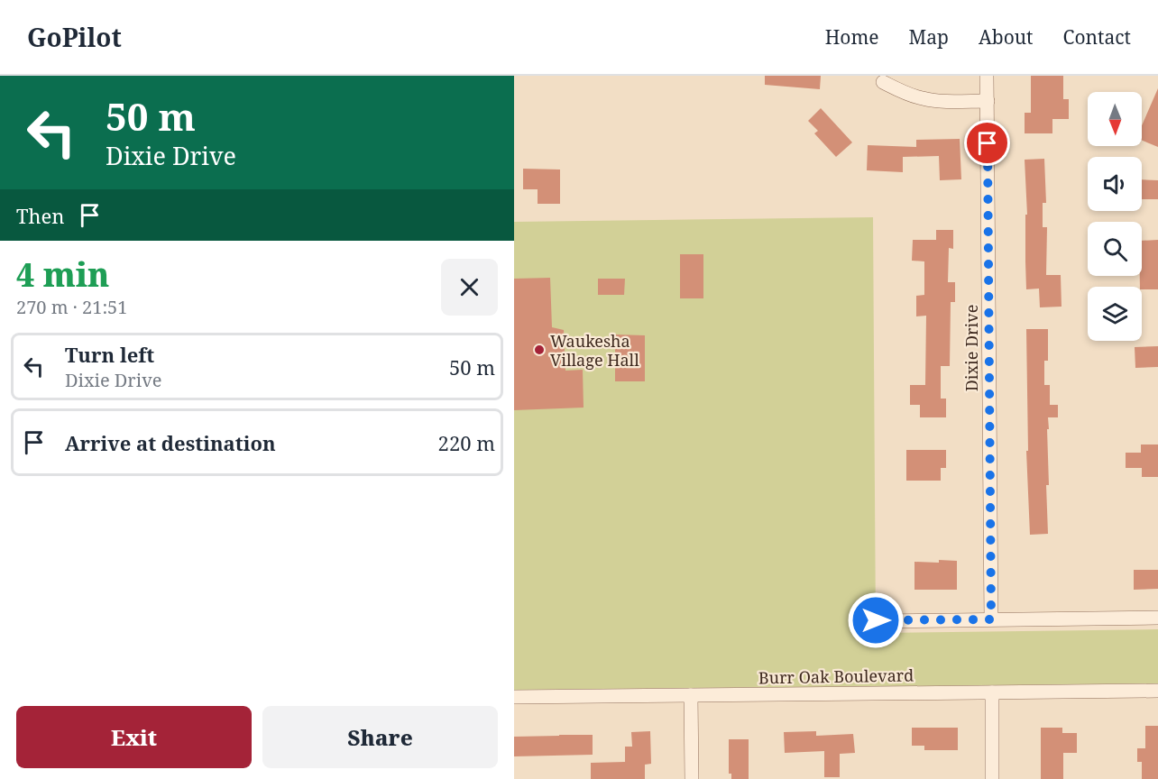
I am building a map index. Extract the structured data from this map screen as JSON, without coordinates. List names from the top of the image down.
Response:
{
  "streets": {
    "street": ["Dixie Drive", "Burr Oak Boulevard"]
  },
  "places": ["Waukesha Village Hall"],
  "north": "bottom",
  "page": {
    "header": "GoPilot",
    "nav": [
      "Home",
      "Map",
      "About",
      "Contact"
    ],
    "turn": ["50 m", "Dixie Drive"],
    "then": "Then",
    "heading": ["4 min", "270 m · 21:51"],
    "list": [
      {
        "name": "Turn left",
        "note": "Dixie Drive",
        "value": "50 m"
      },
      {
        "name": "Arrive at destination",
        "value": "220 m"
      }
    ],
    "buttons": ["Exit", "Share"]
  }
}
